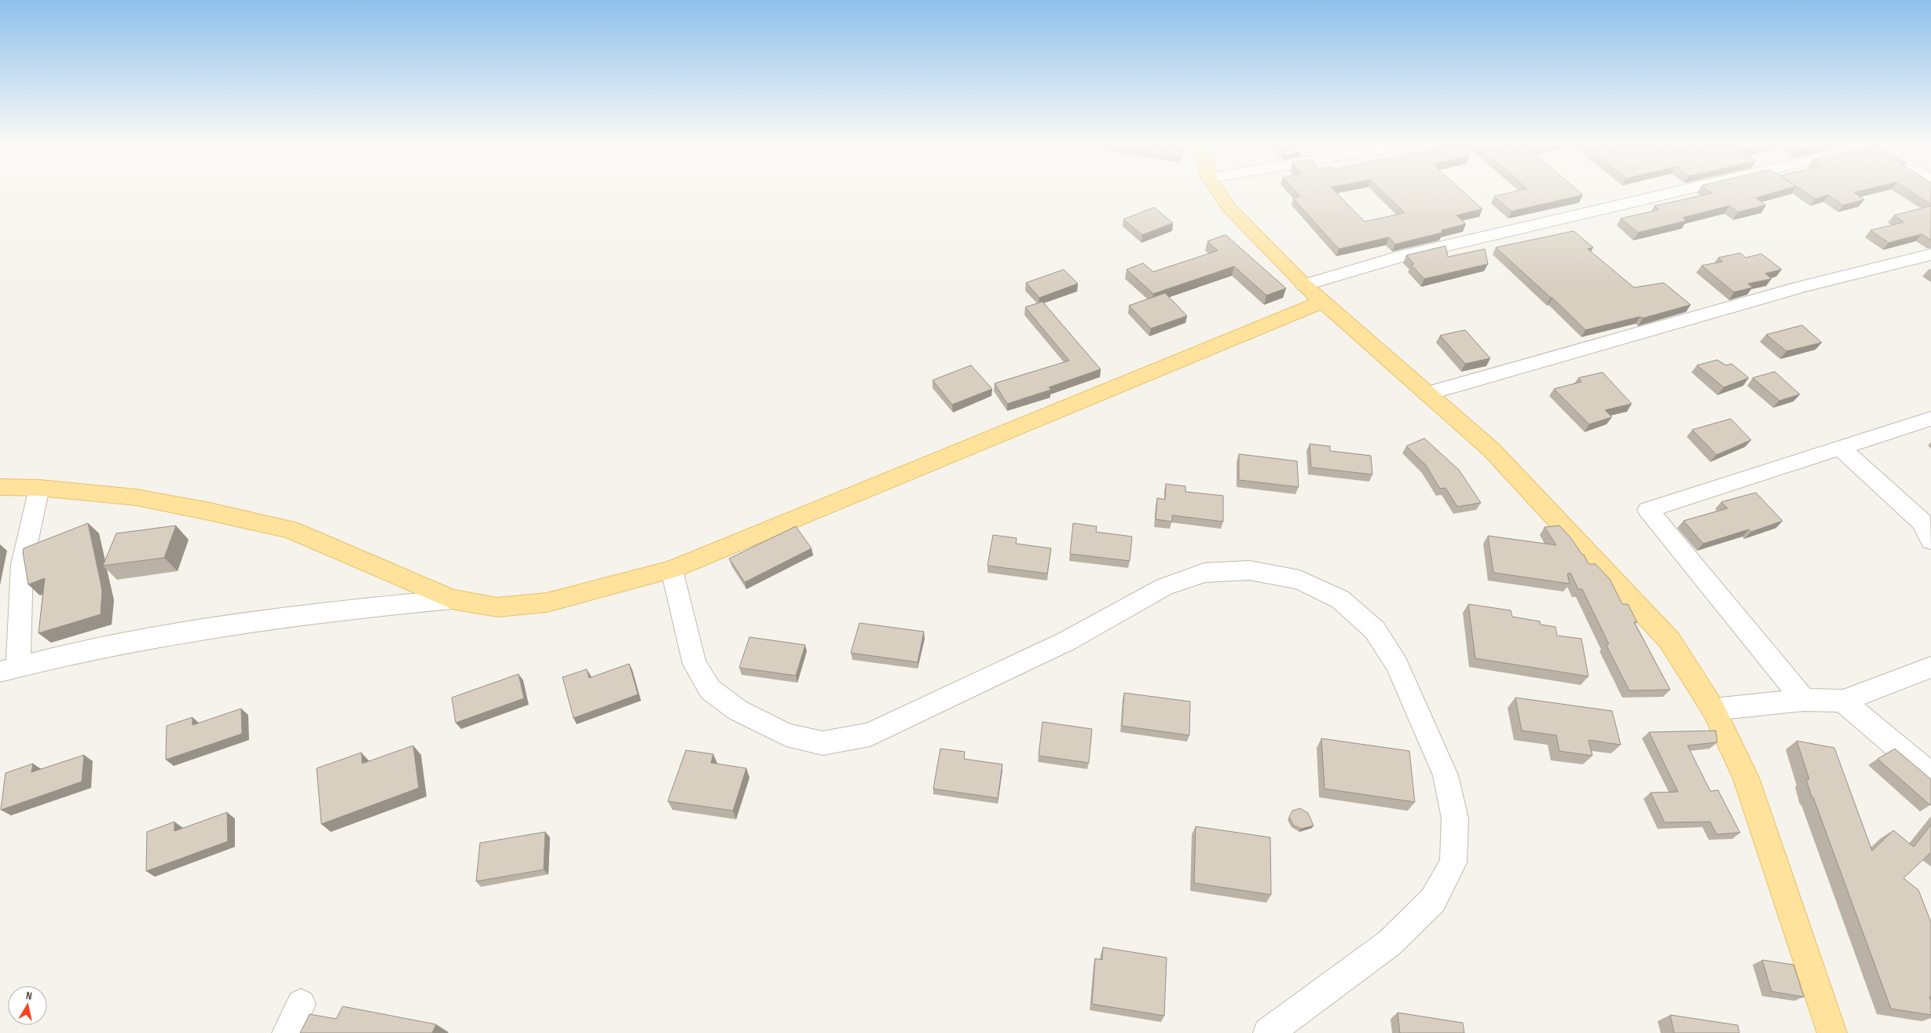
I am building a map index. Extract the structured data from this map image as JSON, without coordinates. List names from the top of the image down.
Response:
{
  "north": "top"
}
